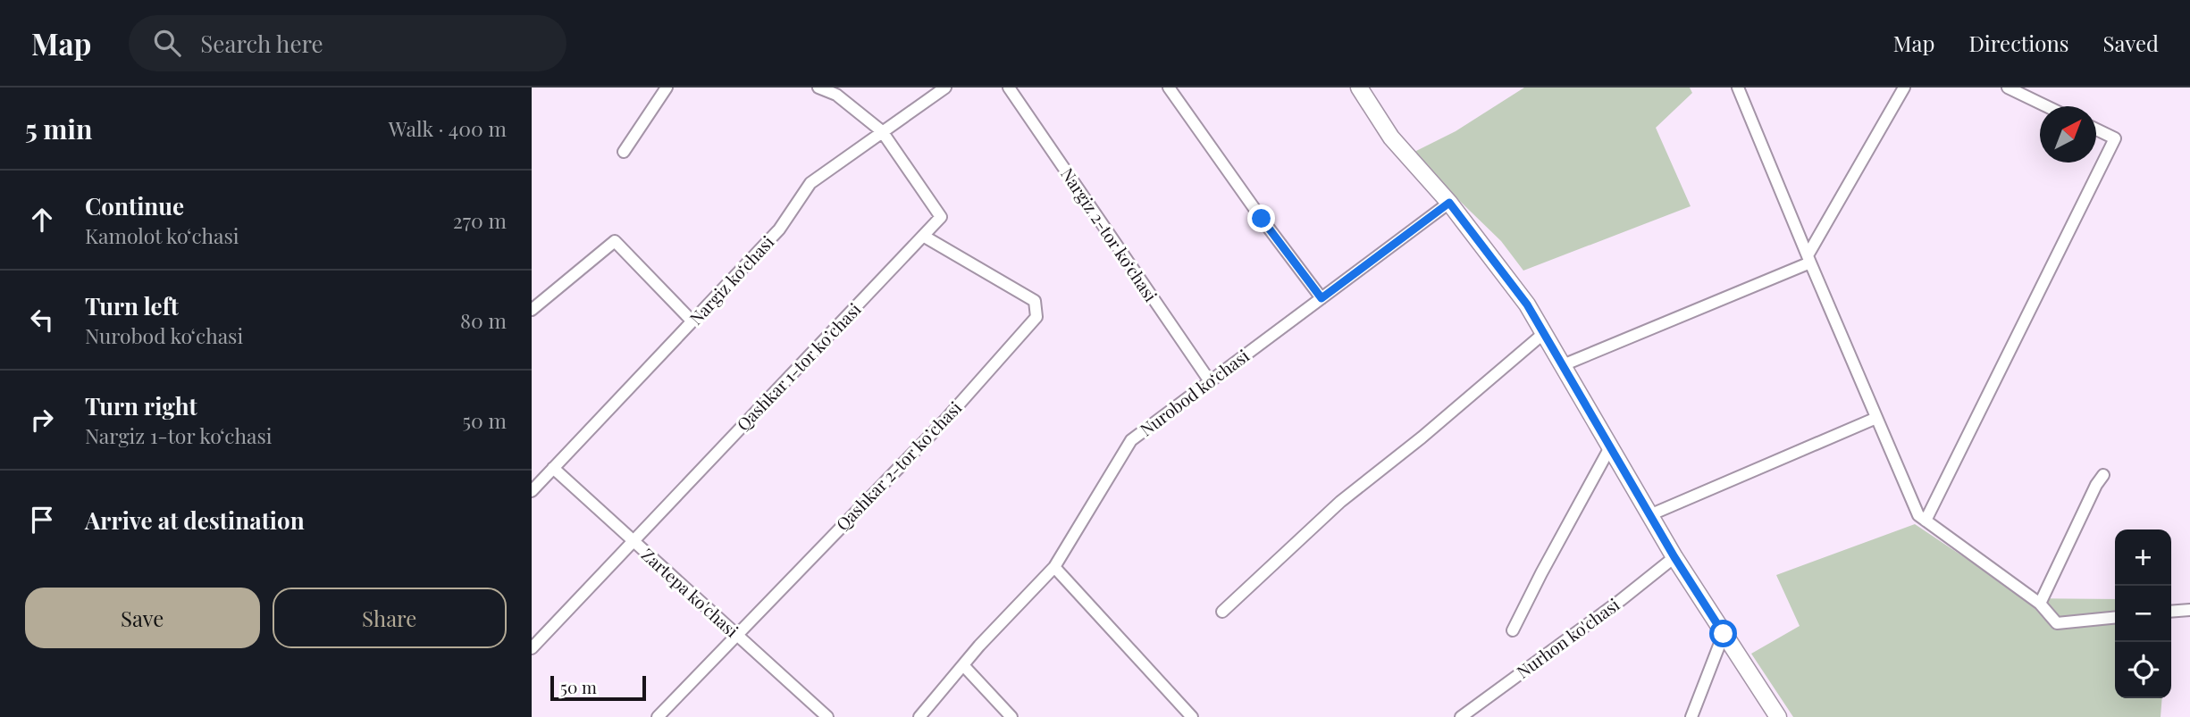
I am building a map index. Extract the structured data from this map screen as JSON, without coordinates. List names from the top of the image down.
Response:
{
  "streets": {
    "street": [
      "Nargiz 2-tor ko‘chasi",
      "Nargiz koʻchasi",
      "Qashkar 1-tor koʼchasi",
      "Nurobod koʻchasi",
      "Qashkar 2-tor koʼchasi",
      "Zartepa ko'chasi",
      "Nurhon ko'chasi"
    ]
  },
  "crossings": [
    ["Nargiz 2-tor ko‘chasi", "Nurobod koʻchasi"],
    ["Nargiz koʻchasi", "Qashkar 1-tor koʼchasi"],
    ["Nargiz koʻchasi", "Zartepa ko'chasi"],
    ["Qashkar 1-tor koʼchasi", "Qashkar 2-tor koʼchasi"],
    ["Qashkar 1-tor koʼchasi", "Zartepa ko'chasi"],
    ["Qashkar 2-tor koʼchasi", "Zartepa ko'chasi"]
  ],
  "scale_bar": "50 m",
  "north": "top right",
  "page": {
    "header": "Map",
    "search": "Search here",
    "nav": ["Map", "Directions", "Saved"],
    "heading": ["5 min", "Walk · 400 m"],
    "list": [
      ["Continue", "Kamolot koʻchasi", "270 m"],
      ["Turn left", "Nurobod koʻchasi", "80 m"],
      ["Turn right", "Nargiz 1-tor ko‘chasi", "50 m"],
      "Arrive at destination"
    ],
    "map_buttons": ["+", "−"],
    "buttons": ["Save", "Share"],
    "scale": "50 m"
  }
}
